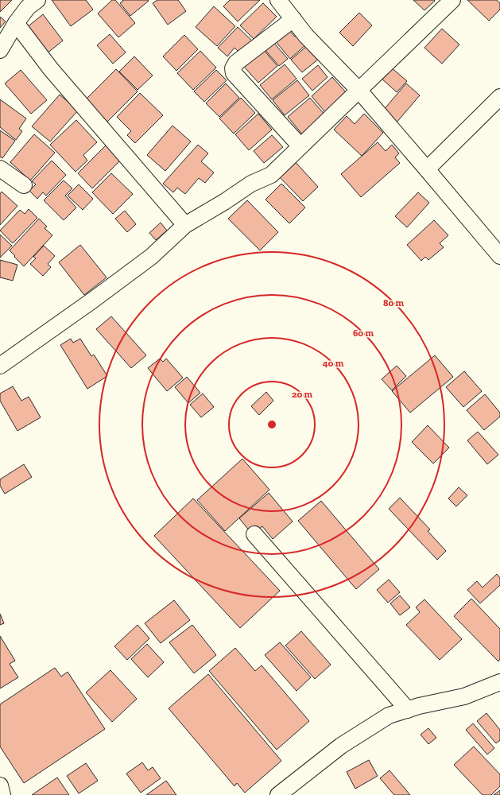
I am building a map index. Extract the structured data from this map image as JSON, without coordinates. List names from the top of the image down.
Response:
{
  "rings": [
    "80 m",
    "60 m",
    "40 m",
    "20 m"
  ]
}
